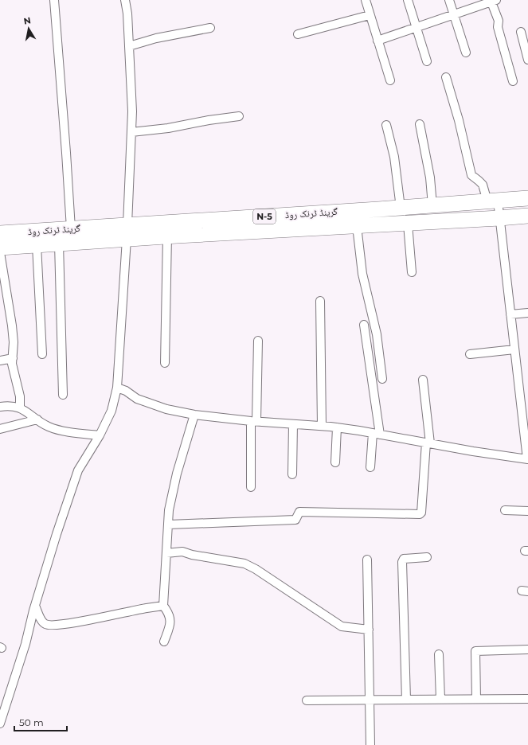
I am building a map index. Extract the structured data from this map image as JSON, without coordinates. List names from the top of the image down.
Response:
{
  "streets": {
    "highway": ["گرینڈ ٹرنک روڈ", "N-5"]
  },
  "scale_bar": "50 m",
  "north": "top"
}
